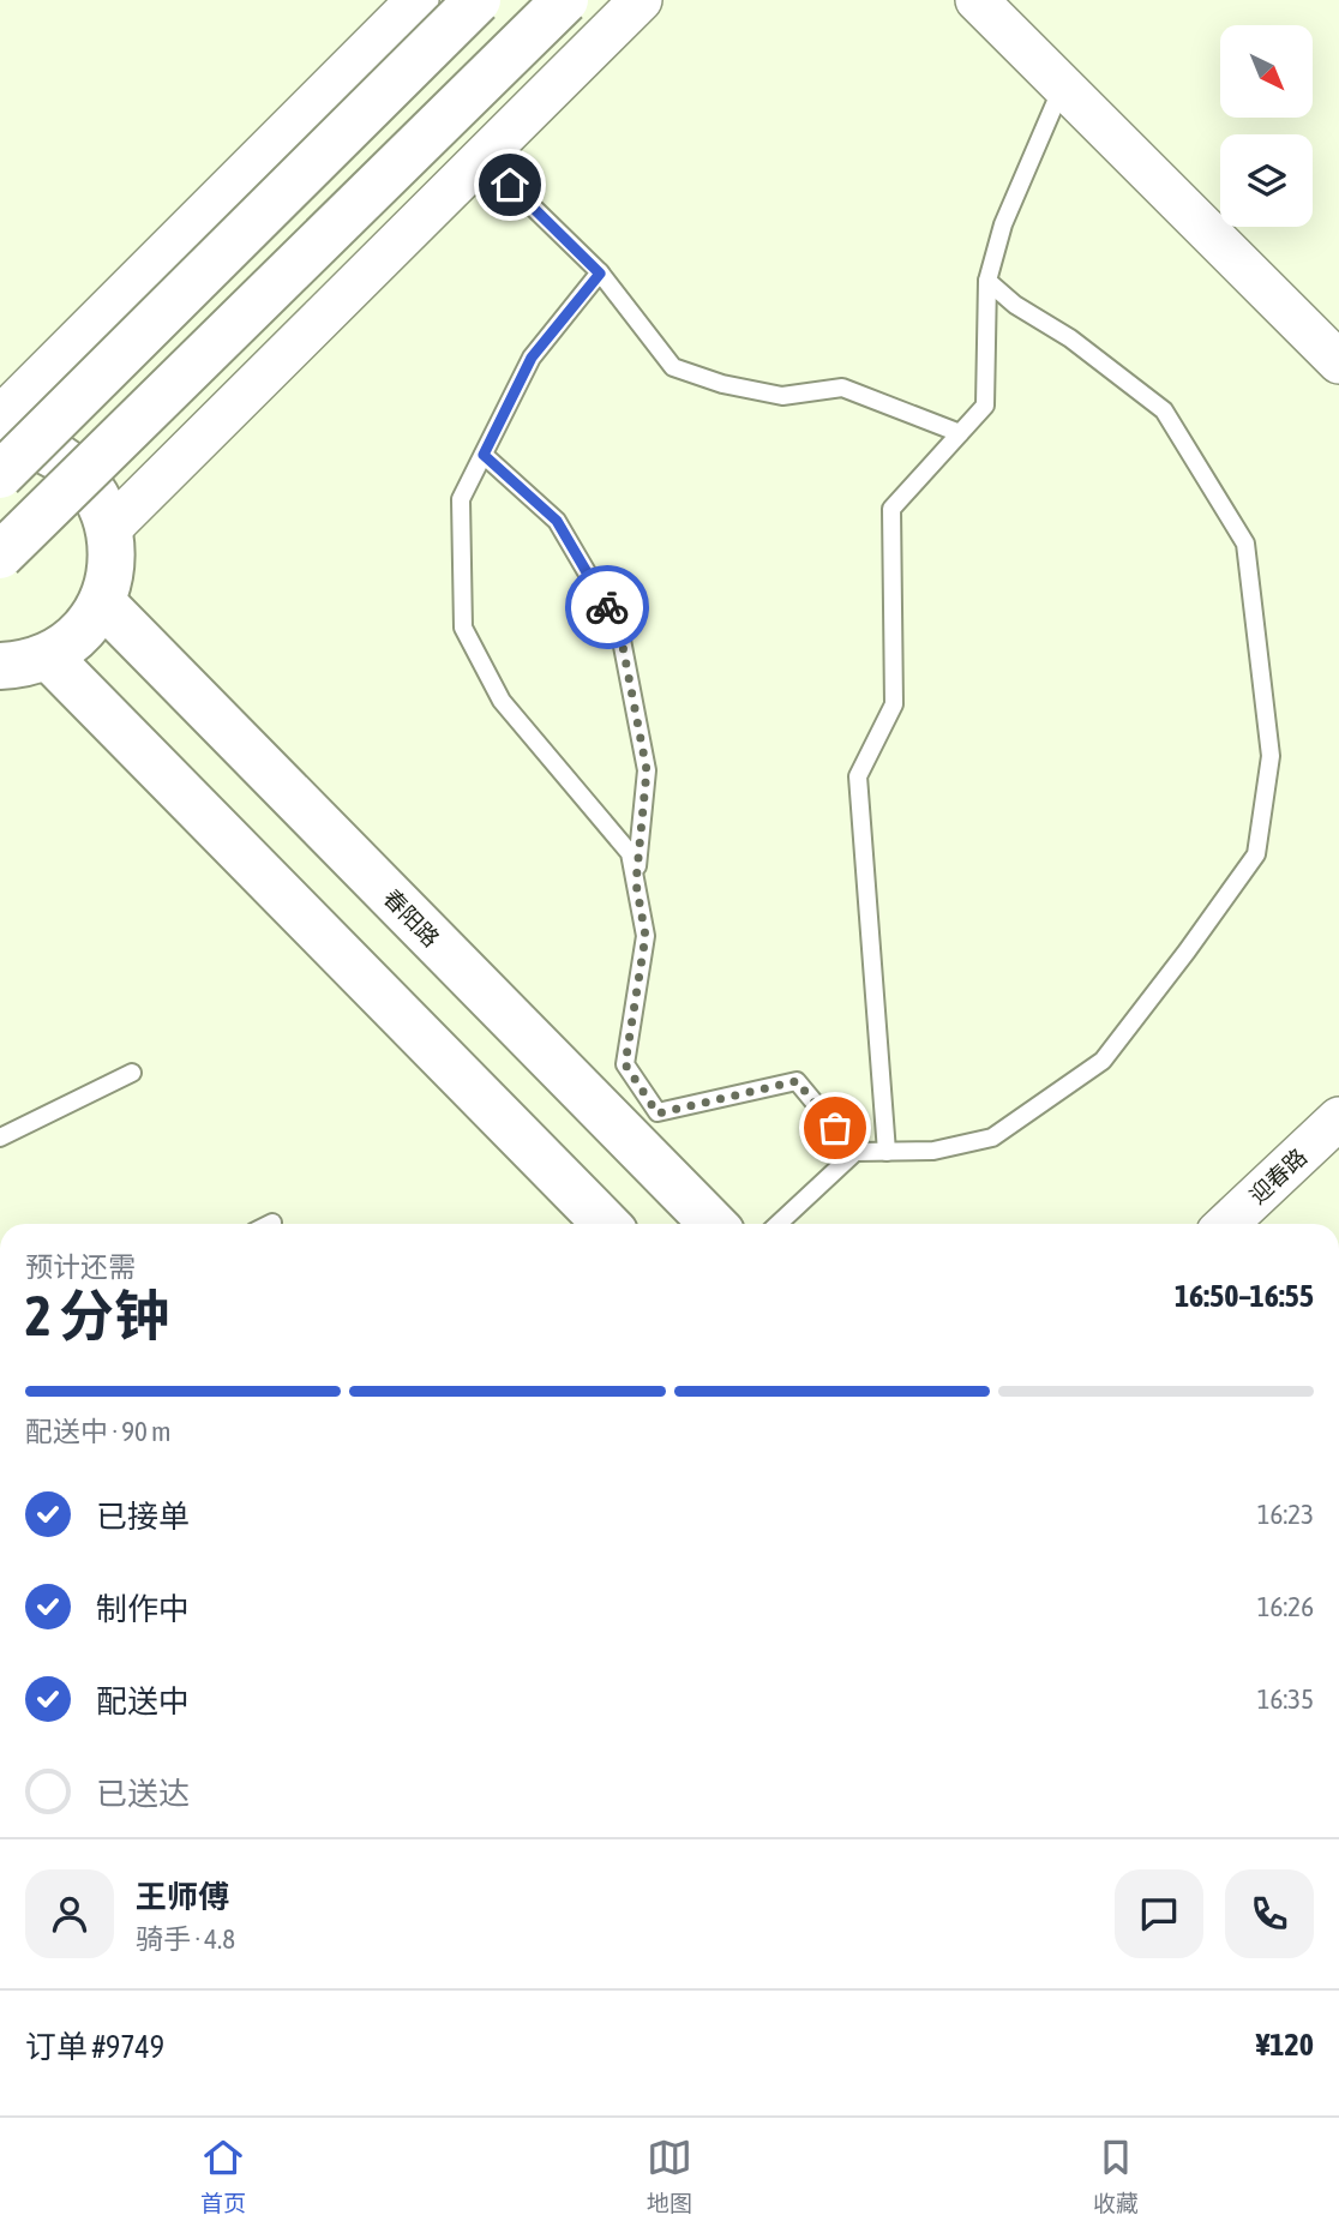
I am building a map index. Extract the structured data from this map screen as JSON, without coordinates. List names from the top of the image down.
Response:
{
  "streets": {
    "main road": ["春阳路"],
    "street": ["迎春路"]
  },
  "north": "bottom right",
  "page": {
    "heading": ["2 分钟", "预计还需", "16:50–16:55"],
    "panel": [
      "王师傅",
      "骑手 · 4.8",
      "订单 #9749",
      "¥120"
    ],
    "bar": "配送中 · 90 m",
    "list": [
      ["已接单", "16:23"],
      ["制作中", "16:26"],
      ["配送中", "16:35"],
      "已送达"
    ],
    "tabs": ["首页", "地图", "收藏"]
  }
}
